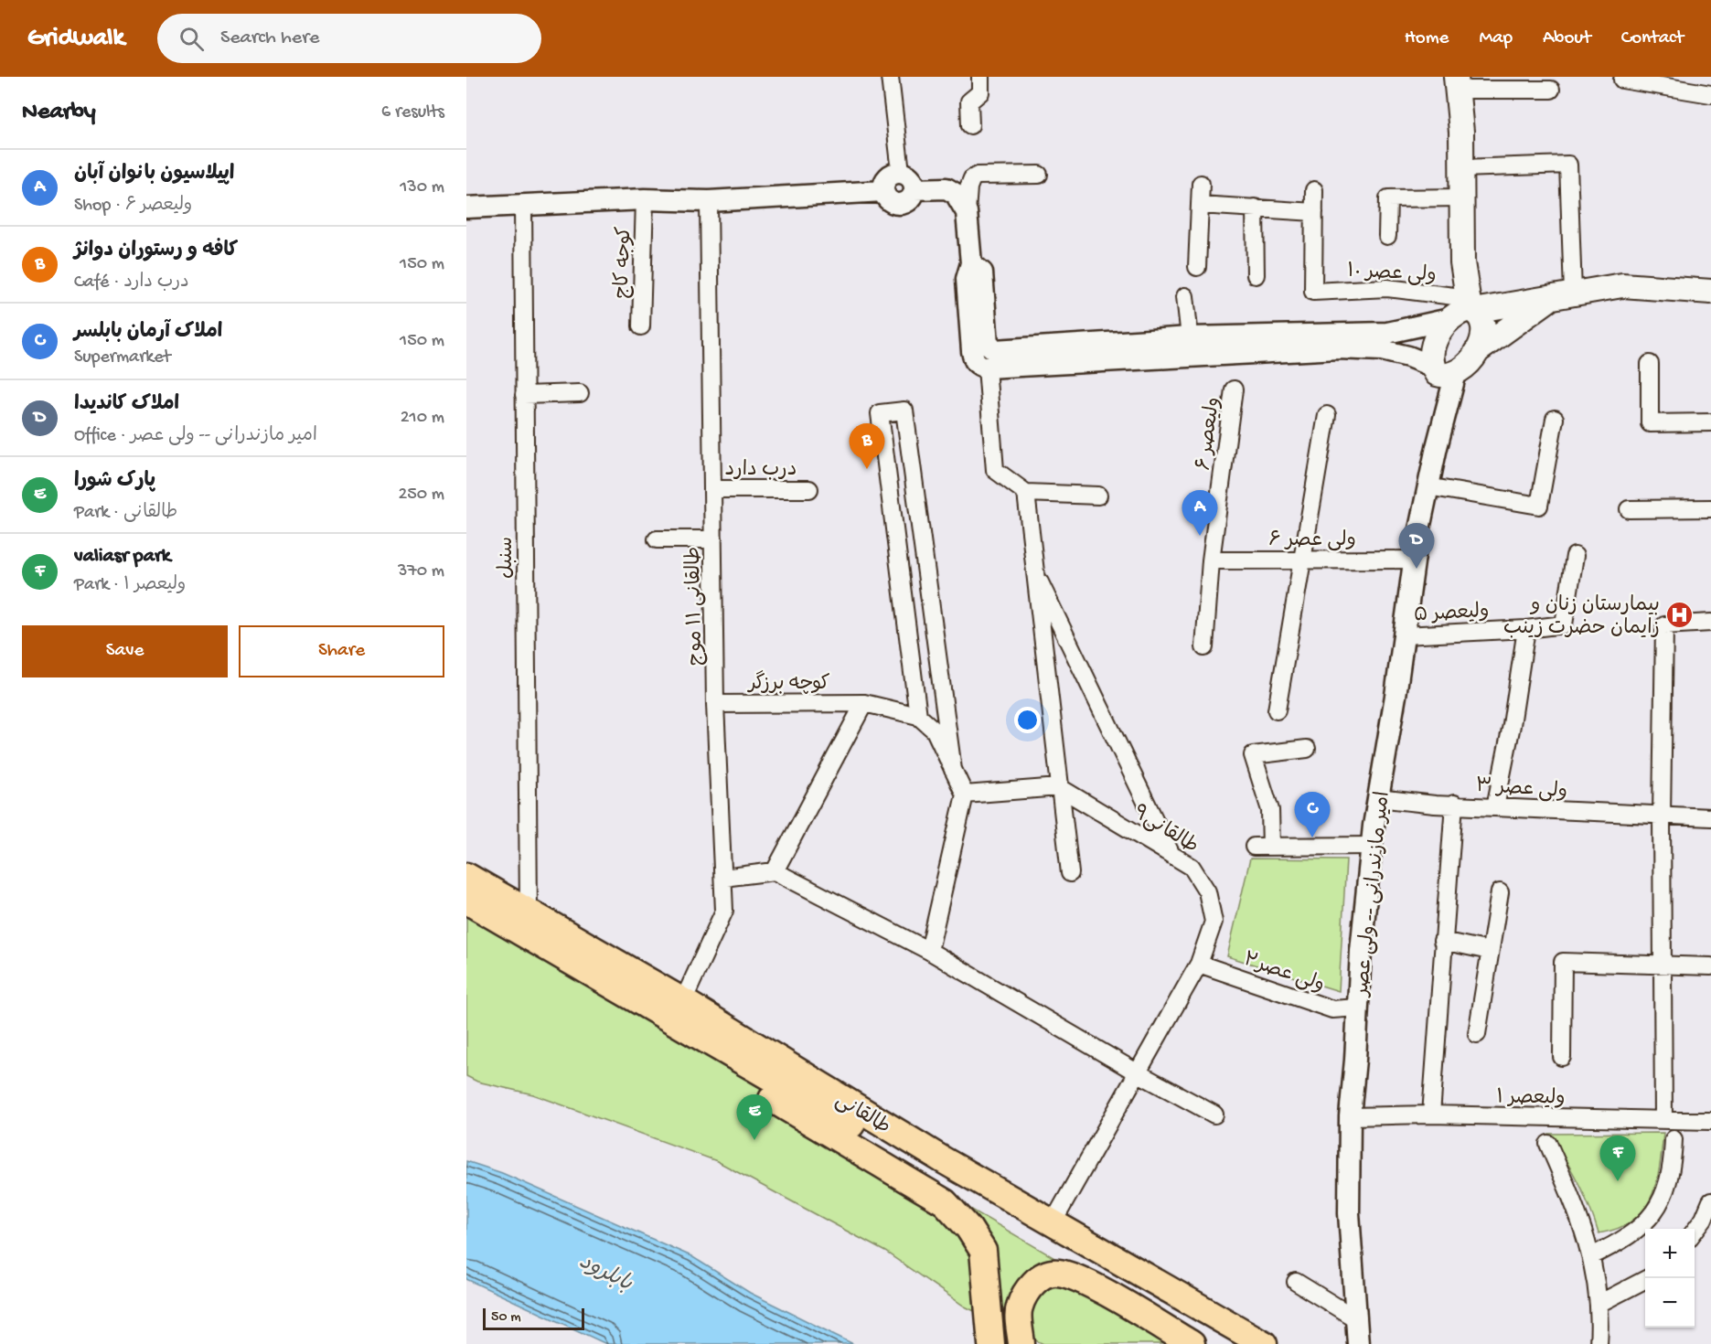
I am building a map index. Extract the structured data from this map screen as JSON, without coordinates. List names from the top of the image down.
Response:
{
  "streets": {
    "main road": ["طالقانی"],
    "street": [
      "کوجه کاج",
      "ولی عصر ۱۰",
      "ولیعصر ۶",
      "درب دارد",
      "ولی عصر ۶",
      "سنبل",
      "طالقانی ۱۱ موج",
      "ولیعصر ۵",
      "کوچه برزگر",
      "ولی عصر ۳",
      "طالقانی۹",
      "امیر مازندرانی -- ولی عصر",
      "ولی عصر۲",
      "ولیعصر ۱"
    ]
  },
  "crossings": [
    ["ولیعصر ۶", "ولی عصر ۶"],
    ["درب دارد", "طالقانی ۱۱ موج"],
    ["ولی عصر ۶", "امیر مازندرانی -- ولی عصر"],
    ["سنبل", "طالقانی"],
    ["طالقانی ۱۱ موج", "کوچه برزگر"],
    ["طالقانی ۱۱ موج", "طالقانی"],
    ["ولیعصر ۵", "امیر مازندرانی -- ولی عصر"],
    ["ولی عصر ۳", "امیر مازندرانی -- ولی عصر"],
    ["طالقانی۹", "ولی عصر۲"],
    ["طالقانی۹", "طالقانی"],
    ["امیر مازندرانی -- ولی عصر", "ولی عصر۲"],
    ["امیر مازندرانی -- ولی عصر", "ولیعصر ۱"]
  ],
  "water": ["بابلرود"],
  "places": {
    "hospital": ["بیمارستان زنان و زایمان حضرت زینب"]
  },
  "scale_bar": "50 m",
  "page": {
    "header": "Gridwalk",
    "search": "Search here",
    "nav": [
      "Home",
      "Map",
      "About",
      "Contact"
    ],
    "heading": ["Nearby", "6 results"],
    "list": [
      {
        "mark": "A",
        "name": "اپیلاسیون بانوان آبان",
        "note": "Shop · ولیعصر ۶",
        "value": "130 m"
      },
      {
        "mark": "B",
        "name": "کافه و رستوران دوانژ",
        "note": "Café · درب دارد",
        "value": "150 m"
      },
      {
        "mark": "C",
        "name": "املاک آرمان بابلسر",
        "note": "Supermarket",
        "value": "150 m"
      },
      {
        "mark": "D",
        "name": "املاک کاندیدا",
        "note": "Office · امیر مازندرانی -- ولی عصر",
        "value": "210 m"
      },
      {
        "mark": "E",
        "name": "پارک شورا",
        "note": "Park · طالقانی",
        "value": "250 m"
      },
      {
        "mark": "F",
        "name": "valiasr park",
        "note": "Park · ولیعصر ۱",
        "value": "370 m"
      }
    ],
    "pins": [
      "B",
      "A",
      "D",
      "C",
      "E",
      "F"
    ],
    "buttons": ["Save", "Share"],
    "map_buttons": ["+", "−"],
    "scale": "50 m"
  }
}
